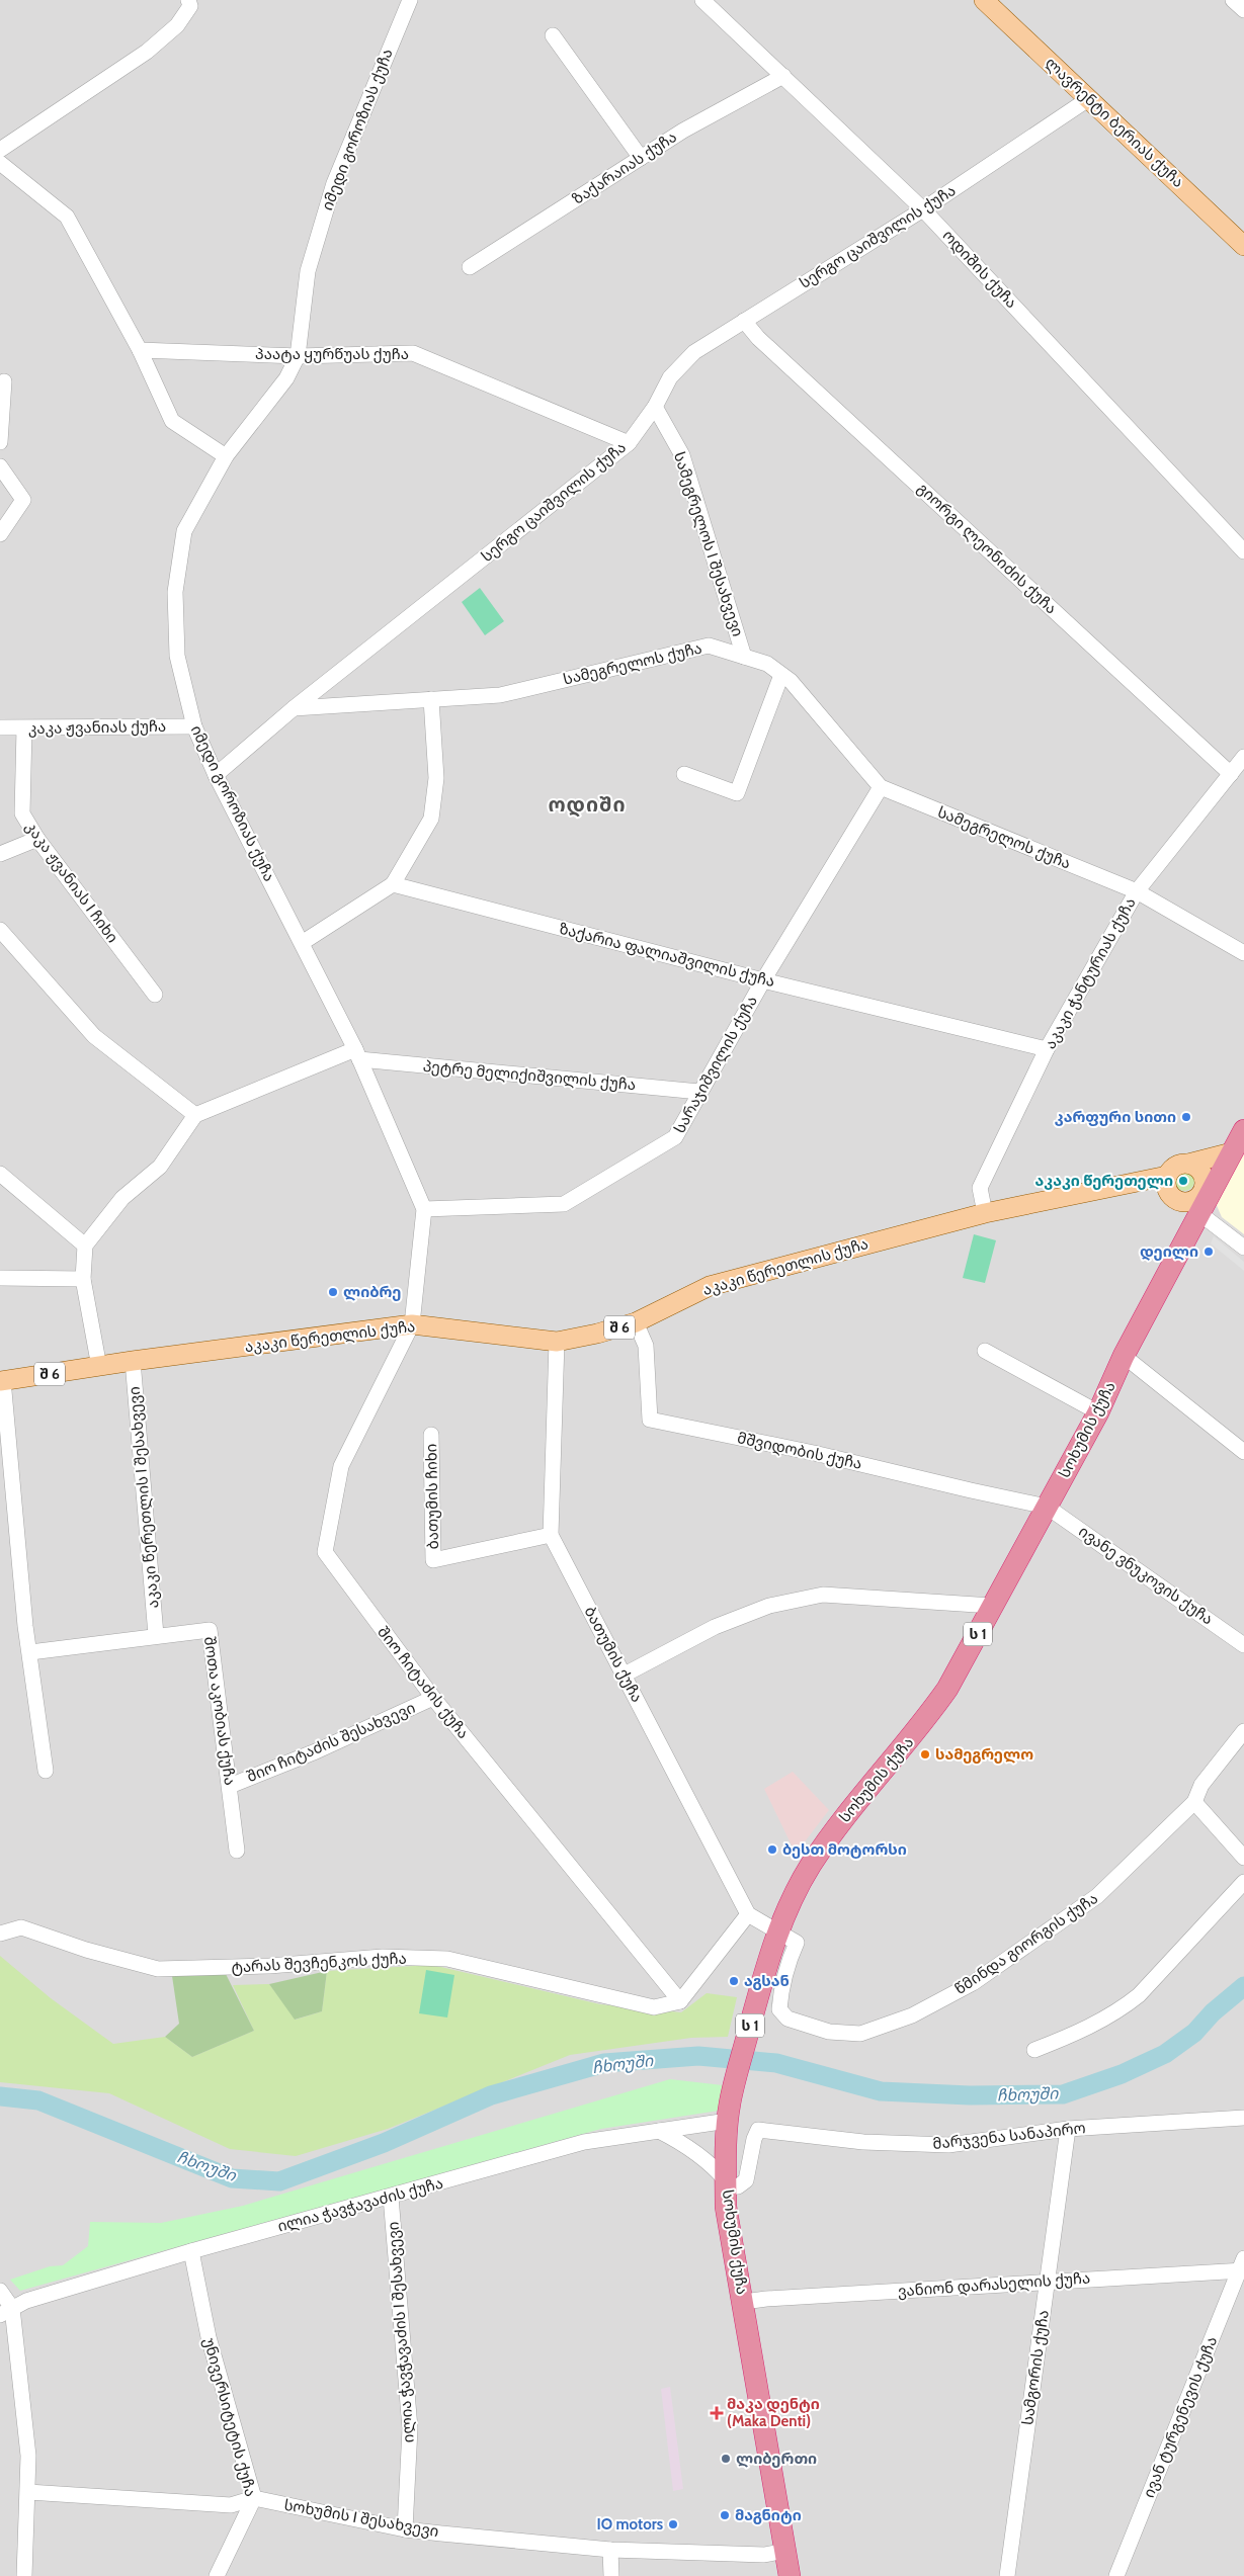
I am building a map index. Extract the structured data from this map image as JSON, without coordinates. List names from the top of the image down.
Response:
{
  "streets": {
    "highway": ["სოხუმის ქუჩა", "ს 1"],
    "main road": ["ლავრენტი ბერიას ქუჩა", "აკაკი წერეთლის ქუჩა", "შ 6"],
    "street": [
      "იმედი გოროზიას ქუჩა",
      "ზაქარაიას ქუჩა",
      "სერგო ცაიშვილის ქუჩა",
      "ოდიშის ქუჩა",
      "პაატა ყურწუას ქუჩა",
      "სამეგრელოს I შესახვევი",
      "გიორგი ლეონიძის ქუჩა",
      "სამეგრელოს ქუჩა",
      "კაკა ჟვანიას ქუჩა",
      "კაკა ჟვანიას I ჩიხი",
      "ზაქარია ფალიაშვილის ქუჩა",
      "აკაკი ჭანტურიას ქუჩა",
      "სარაჯიშვილის ქუჩა",
      "პეტრე მელიქიშვილის ქუჩა",
      "მშვიდობის ქუჩა",
      "ბათუმის ჩიხი",
      "აკაკი წერეთლის I შესახვევი",
      "ივანე ვნუკოვის ქუჩა",
      "ბათუმის ქუჩა",
      "შიო ჩიტაძის ქუჩა",
      "შოთა აკობიას ქუჩა",
      "შიო ჩიტაძის შესახვევი",
      "წმინდა გიორგის ქუჩა",
      "ტარას შევჩენკოს ქუჩა",
      "მარჯვენა სანაპირო",
      "ილია ჭავჭავაძის ქუჩა",
      "ვანიონ დარასელის ქუჩა",
      "ილია ჭავჭავაძის I შესახვევი",
      "სამგორის ქუჩა",
      "უნივერსიტეტის ქუჩა",
      "ივან ტურგენევის ქუჩა",
      "სოხუმის I შესახვევი"
    ]
  },
  "crossings": [
    ["ლავრენტი ბერიას ქუჩა", "სერგო ცაიშვილის ქუჩა"],
    ["იმედი გოროზიას ქუჩა", "სერგო ცაიშვილის ქუჩა"],
    ["იმედი გოროზიას ქუჩა", "პაატა ყურწუას ქუჩა"],
    ["იმედი გოროზიას ქუჩა", "კაკა ჟვანიას ქუჩა"],
    ["იმედი გოროზიას ქუჩა", "სარაჯიშვილის ქუჩა"],
    ["იმედი გოროზიას ქუჩა", "პეტრე მელიქიშვილის ქუჩა"],
    ["იმედი გოროზიას ქუჩა", "აკაკი წერეთლის ქუჩა"],
    ["იმედი გოროზიას ქუჩა", "შიო ჩიტაძის ქუჩა"],
    ["ზაქარაიას ქუჩა", "ოდიშის ქუჩა"],
    ["სერგო ცაიშვილის ქუჩა", "ოდიშის ქუჩა"],
    ["სერგო ცაიშვილის ქუჩა", "პაატა ყურწუას ქუჩა"],
    ["სერგო ცაიშვილის ქუჩა", "სამეგრელოს I შესახვევი"],
    ["სერგო ცაიშვილის ქუჩა", "გიორგი ლეონიძის ქუჩა"],
    ["სერგო ცაიშვილის ქუჩა", "სამეგრელოს ქუჩა"],
    ["სამეგრელოს I შესახვევი", "სამეგრელოს ქუჩა"],
    ["გიორგი ლეონიძის ქუჩა", "აკაკი ჭანტურიას ქუჩა"],
    ["სამეგრელოს ქუჩა", "აკაკი ჭანტურიას ქუჩა"],
    ["სამეგრელოს ქუჩა", "სარაჯიშვილის ქუჩა"],
    ["კაკა ჟვანიას ქუჩა", "კაკა ჟვანიას I ჩიხი"],
    ["ზაქარია ფალიაშვილის ქუჩა", "აკაკი ჭანტურიას ქუჩა"],
    ["ზაქარია ფალიაშვილის ქუჩა", "სარაჯიშვილის ქუჩა"],
    ["აკაკი ჭანტურიას ქუჩა", "აკაკი წერეთლის ქუჩა"],
    ["სარაჯიშვილის ქუჩა", "პეტრე მელიქიშვილის ქუჩა"],
    ["აკაკი წერეთლის ქუჩა", "შ 6"],
    ["აკაკი წერეთლის ქუჩა", "მშვიდობის ქუჩა"],
    ["აკაკი წერეთლის ქუჩა", "აკაკი წერეთლის I შესახვევი"],
    ["აკაკი წერეთლის ქუჩა", "ბათუმის ქუჩა"],
    ["აკაკი წერეთლის ქუჩა", "შიო ჩიტაძის ქუჩა"],
    ["შ 6", "სოხუმის ქუჩა"],
    ["სოხუმის ქუჩა", "მშვიდობის ქუჩა"],
    ["სოხუმის ქუჩა", "ივანე ვნუკოვის ქუჩა"],
    ["სოხუმის ქუჩა", "წმინდა გიორგის ქუჩა"],
    ["სოხუმის ქუჩა", "მარჯვენა სანაპირო"],
    ["სოხუმის ქუჩა", "ილია ჭავჭავაძის ქუჩა"],
    ["სოხუმის ქუჩა", "ვანიონ დარასელის ქუჩა"],
    ["სოხუმის ქუჩა", "სოხუმის I შესახვევი"],
    ["მშვიდობის ქუჩა", "ივანე ვნუკოვის ქუჩა"],
    ["ბათუმის ჩიხი", "ბათუმის ქუჩა"],
    ["აკაკი წერეთლის I შესახვევი", "შოთა აკობიას ქუჩა"],
    ["შიო ჩიტაძის ქუჩა", "შიო ჩიტაძის შესახვევი"],
    ["შიო ჩიტაძის ქუჩა", "ტარას შევჩენკოს ქუჩა"],
    ["შოთა აკობიას ქუჩა", "შიო ჩიტაძის შესახვევი"],
    ["მარჯვენა სანაპირო", "სამგორის ქუჩა"],
    ["ილია ჭავჭავაძის ქუჩა", "ილია ჭავჭავაძის I შესახვევი"],
    ["ილია ჭავჭავაძის ქუჩა", "უნივერსიტეტის ქუჩა"],
    ["ვანიონ დარასელის ქუჩა", "სამგორის ქუჩა"],
    ["ვანიონ დარასელის ქუჩა", "ივან ტურგენევის ქუჩა"],
    ["ილია ჭავჭავაძის I შესახვევი", "სოხუმის I შესახვევი"],
    ["უნივერსიტეტის ქუჩა", "სოხუმის I შესახვევი"]
  ],
  "districts": ["ოდიში"],
  "water": ["ჩხოუში"],
  "places": {
    "other": [
      "კარფური სითი",
      "აკაკი წერეთელი",
      "დეილი",
      "ლიბრე",
      "სამეგრელო",
      "ბესთ მოტორსი",
      "აგსან",
      "ლიბერთი",
      "მაგნიტი",
      "IO motors"
    ],
    "health": ["მაკა დენტი (Maka Denti)"]
  }
}
